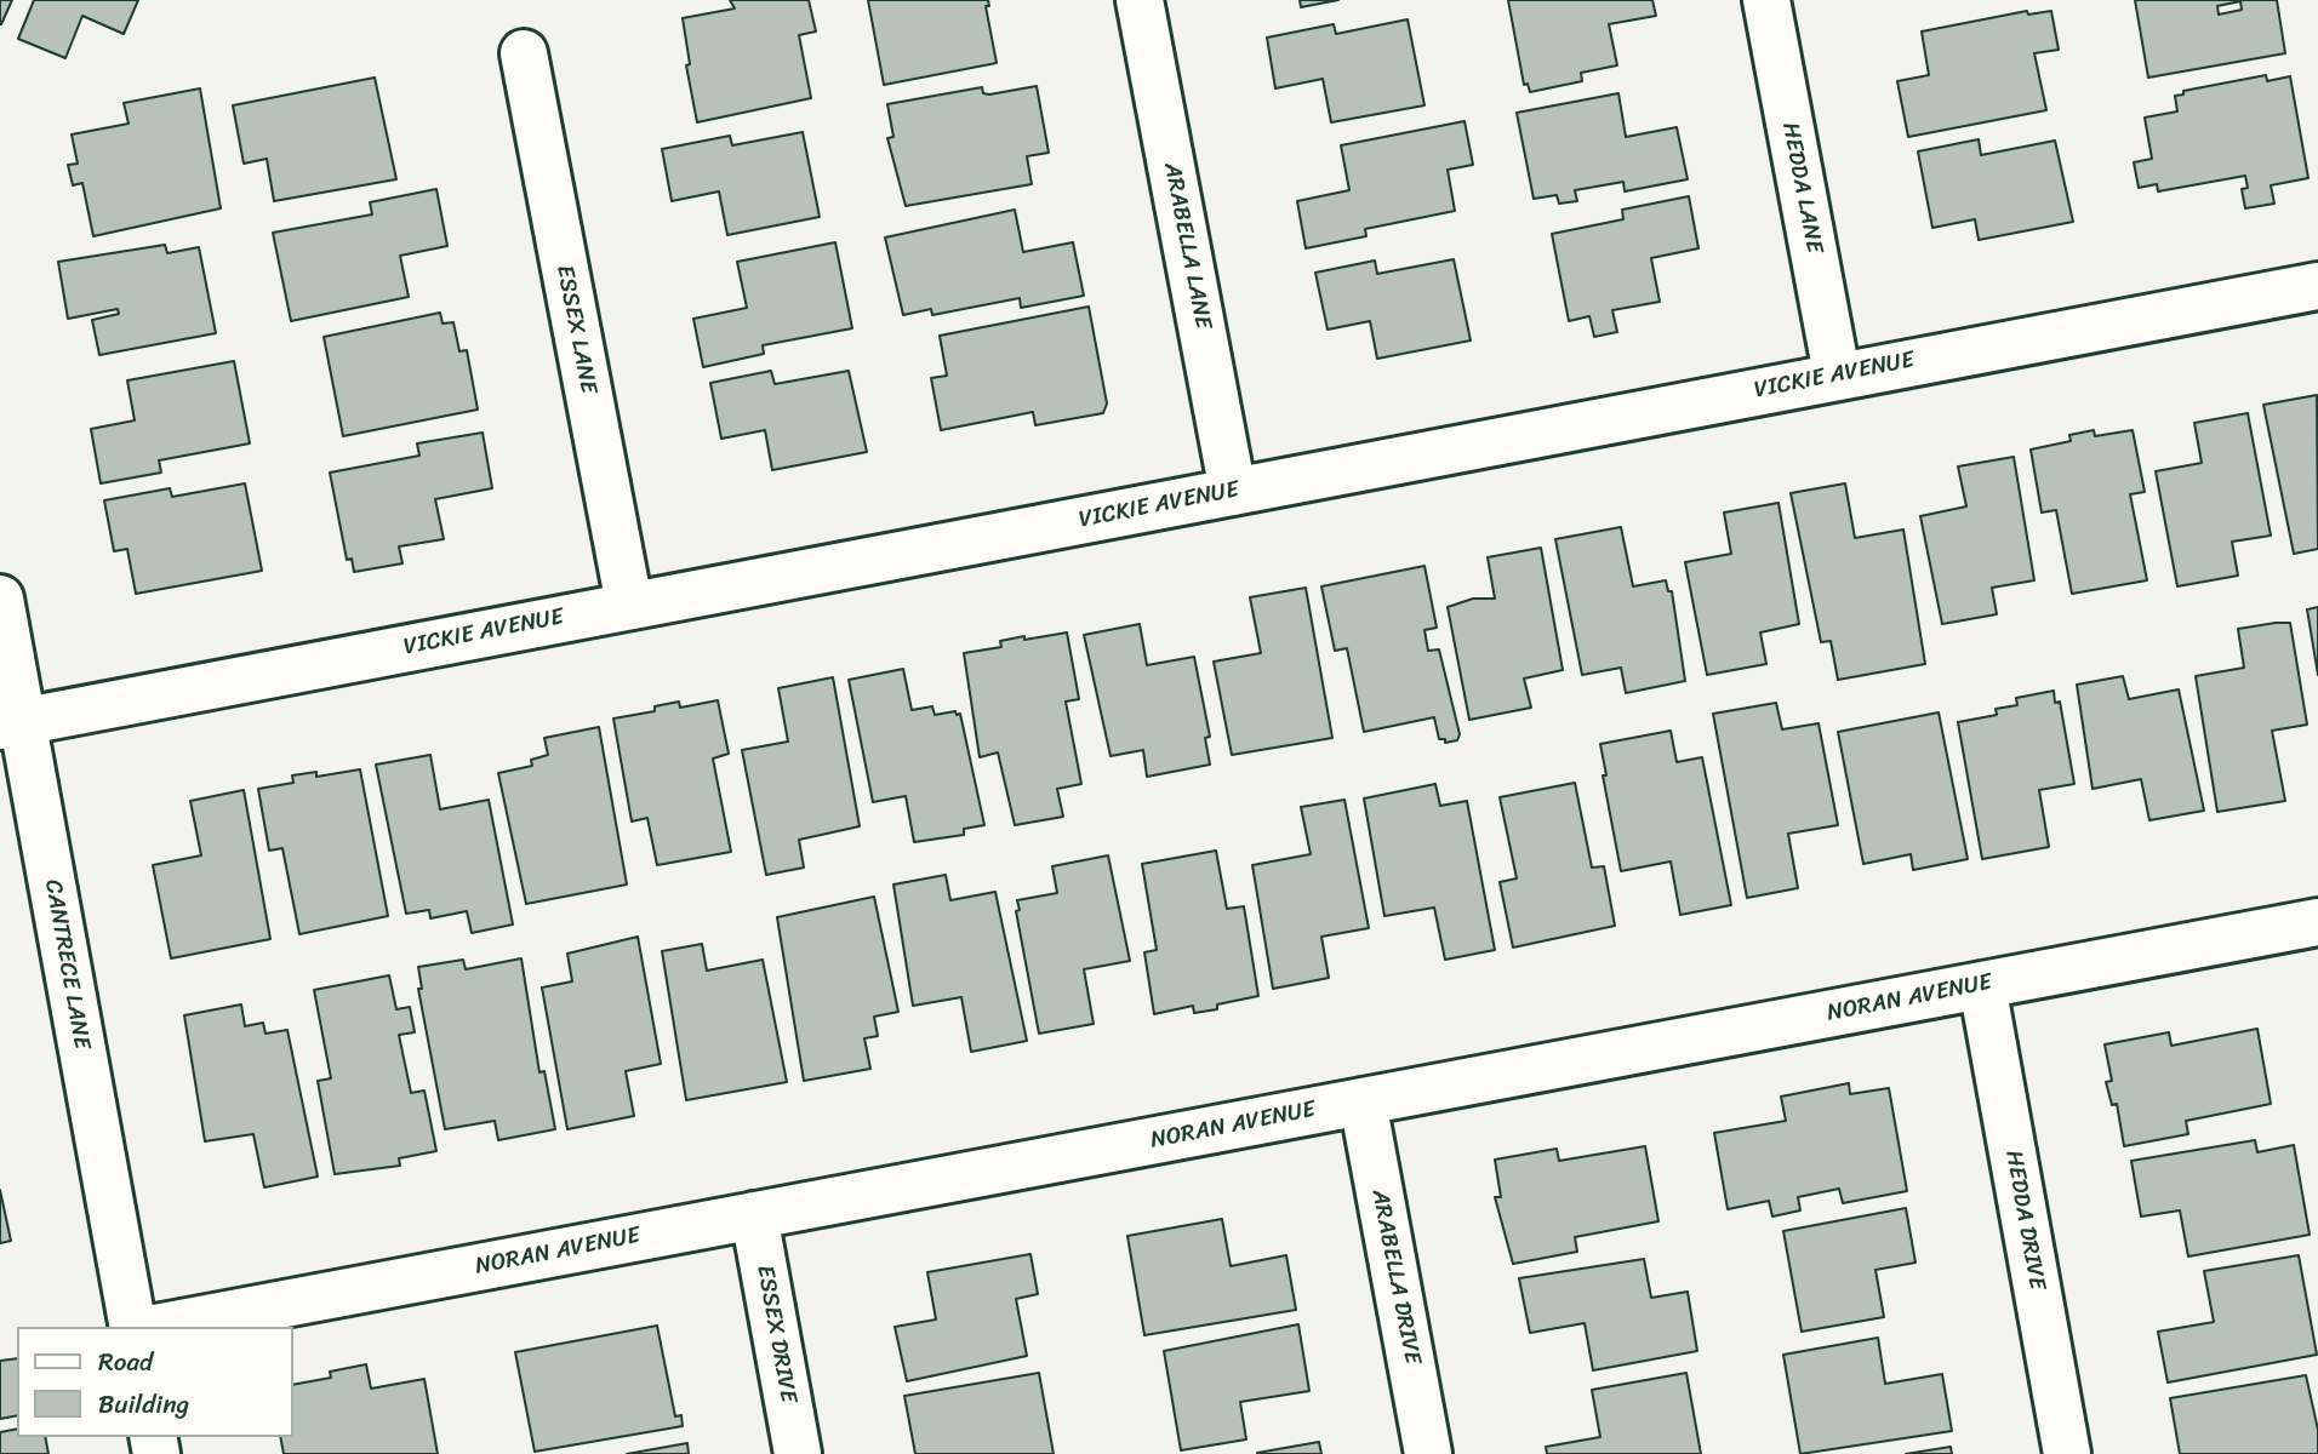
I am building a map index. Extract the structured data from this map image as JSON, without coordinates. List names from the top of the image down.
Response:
{
  "streets": {
    "street": [
      "HEDDA LANE",
      "ARABELLA LANE",
      "ESSEX LANE",
      "VICKIE AVENUE",
      "CANTRECE LANE",
      "NORAN AVENUE",
      "HEDDA DRIVE",
      "ARABELLA DRIVE",
      "ESSEX DRIVE"
    ]
  },
  "crossings": [
    ["HEDDA LANE", "VICKIE AVENUE"],
    ["ARABELLA LANE", "VICKIE AVENUE"],
    ["ESSEX LANE", "VICKIE AVENUE"],
    ["VICKIE AVENUE", "CANTRECE LANE"],
    ["NORAN AVENUE", "HEDDA DRIVE"],
    ["NORAN AVENUE", "ARABELLA DRIVE"],
    ["NORAN AVENUE", "ESSEX DRIVE"]
  ],
  "legend": ["Road", "Building"]
}
